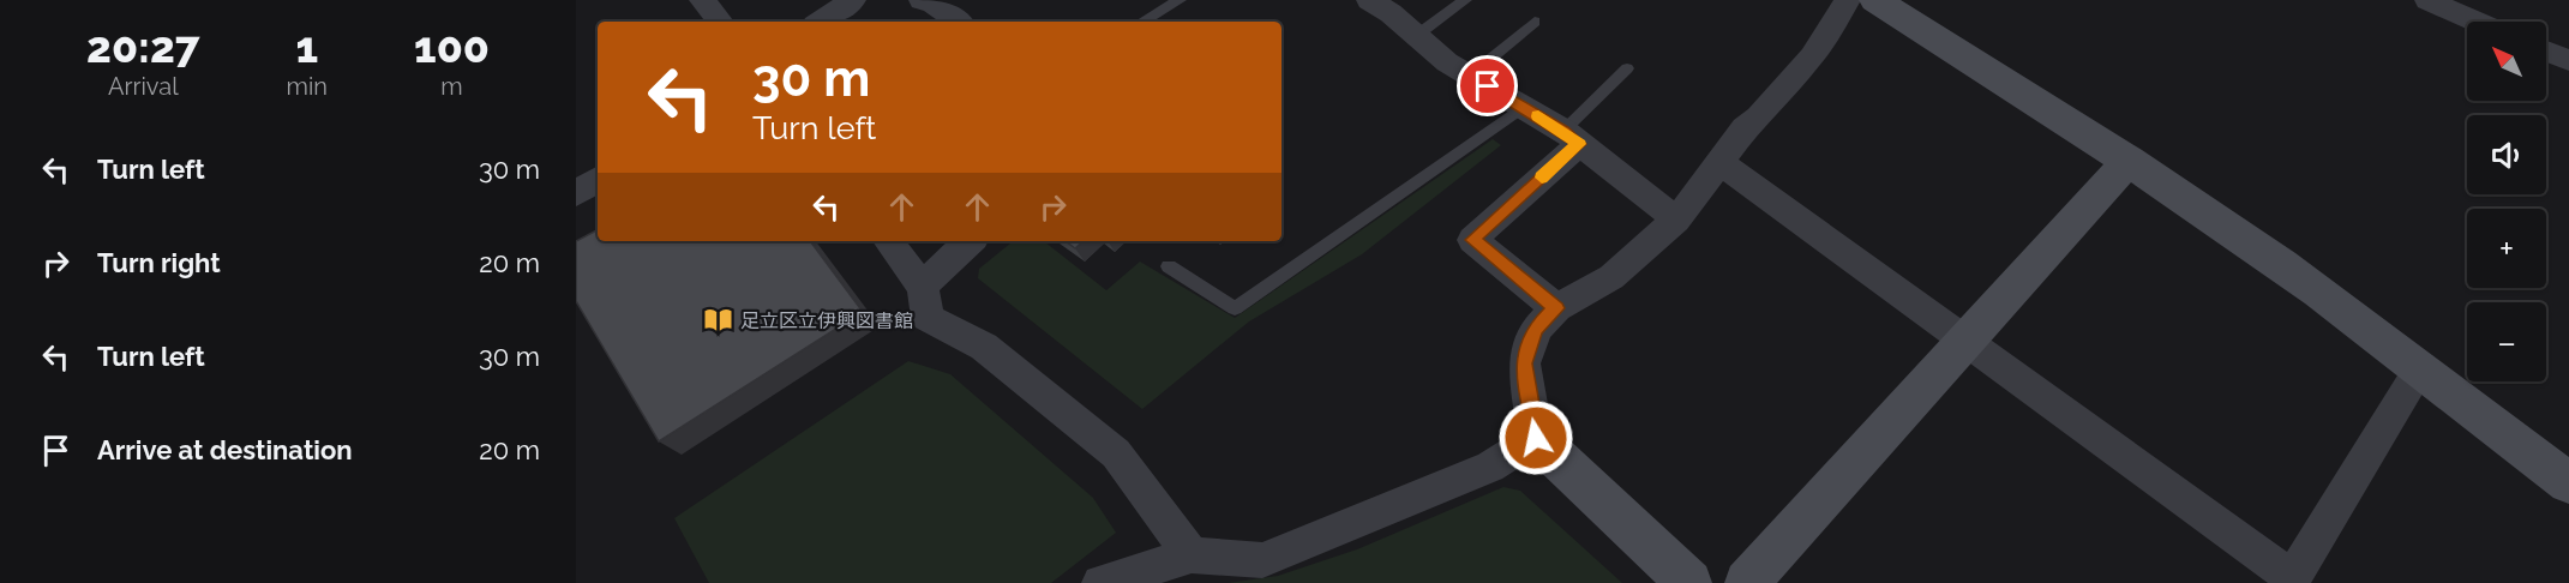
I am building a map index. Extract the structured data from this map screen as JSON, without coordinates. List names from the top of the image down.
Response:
{
  "places": {
    "library": ["足立区立伊興図書館"]
  },
  "north": "top left",
  "page": {
    "eta": [
      "20:27",
      "Arrival",
      "1",
      "min",
      "100",
      "m"
    ],
    "map_buttons": ["+", "−"],
    "turn": ["30 m", "Turn left"],
    "list": [
      {
        "name": "Turn left",
        "value": "30 m"
      },
      {
        "name": "Turn right",
        "value": "20 m"
      },
      {
        "name": "Turn left",
        "value": "30 m"
      },
      {
        "name": "Arrive at destination",
        "value": "20 m"
      }
    ]
  }
}
